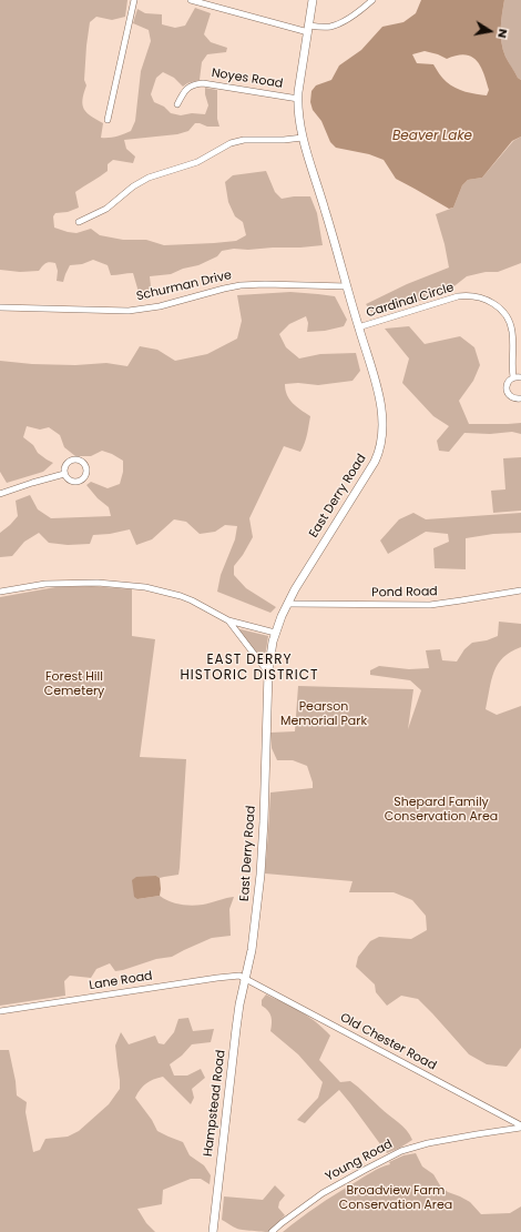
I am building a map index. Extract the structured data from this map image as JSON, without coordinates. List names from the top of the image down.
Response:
{
  "streets": {
    "street": [
      "Noyes Road",
      "Schurman Drive",
      "Cardinal Circle",
      "East Derry Road",
      "Pond Road",
      "Lane Road",
      "Old Chester Road",
      "Hampstead Road",
      "Young Road"
    ]
  },
  "crossings": [
    ["Noyes Road", "East Derry Road"],
    ["Schurman Drive", "East Derry Road"],
    ["Cardinal Circle", "East Derry Road"],
    ["East Derry Road", "Pond Road"],
    ["East Derry Road", "Lane Road"],
    ["East Derry Road", "Old Chester Road"],
    ["East Derry Road", "Hampstead Road"],
    ["Lane Road", "Old Chester Road"],
    ["Lane Road", "Hampstead Road"],
    ["Old Chester Road", "Hampstead Road"],
    ["Old Chester Road", "Young Road"]
  ],
  "districts": ["EAST DERRY HISTORIC DISTRICT"],
  "water": ["Beaver Lake"],
  "parks": [
    "Forest Hill Cemetery",
    "Pearson Memorial Park",
    "Shepard Family Conservation Area",
    "Broadview Farm Conservation Area"
  ],
  "north": "right"
}
